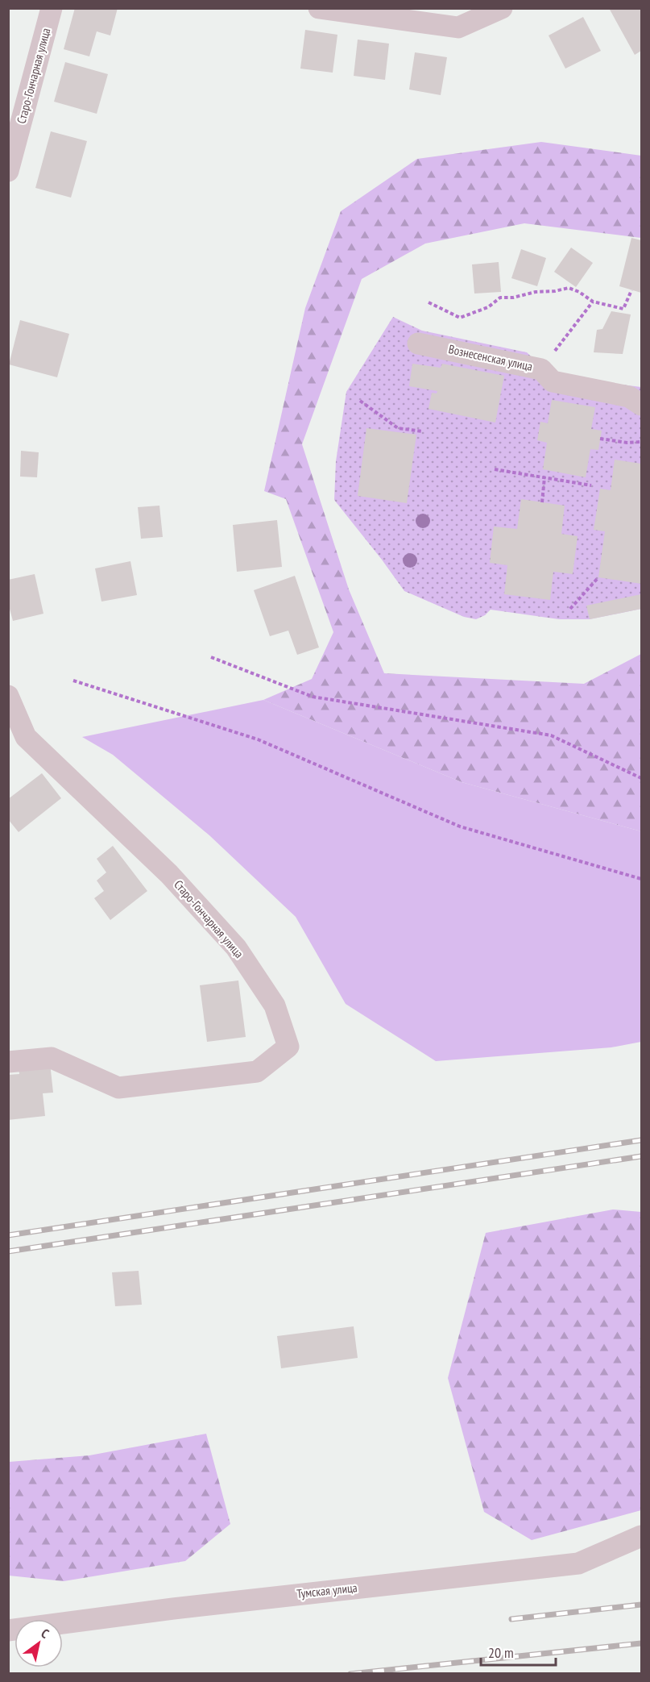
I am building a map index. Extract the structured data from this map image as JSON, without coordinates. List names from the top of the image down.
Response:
{
  "streets": {
    "street": ["Старо-Гончарная улица", "Вознесенская улица", "Тумская улица"]
  },
  "scale_bar": "20 m",
  "north": "top right"
}
